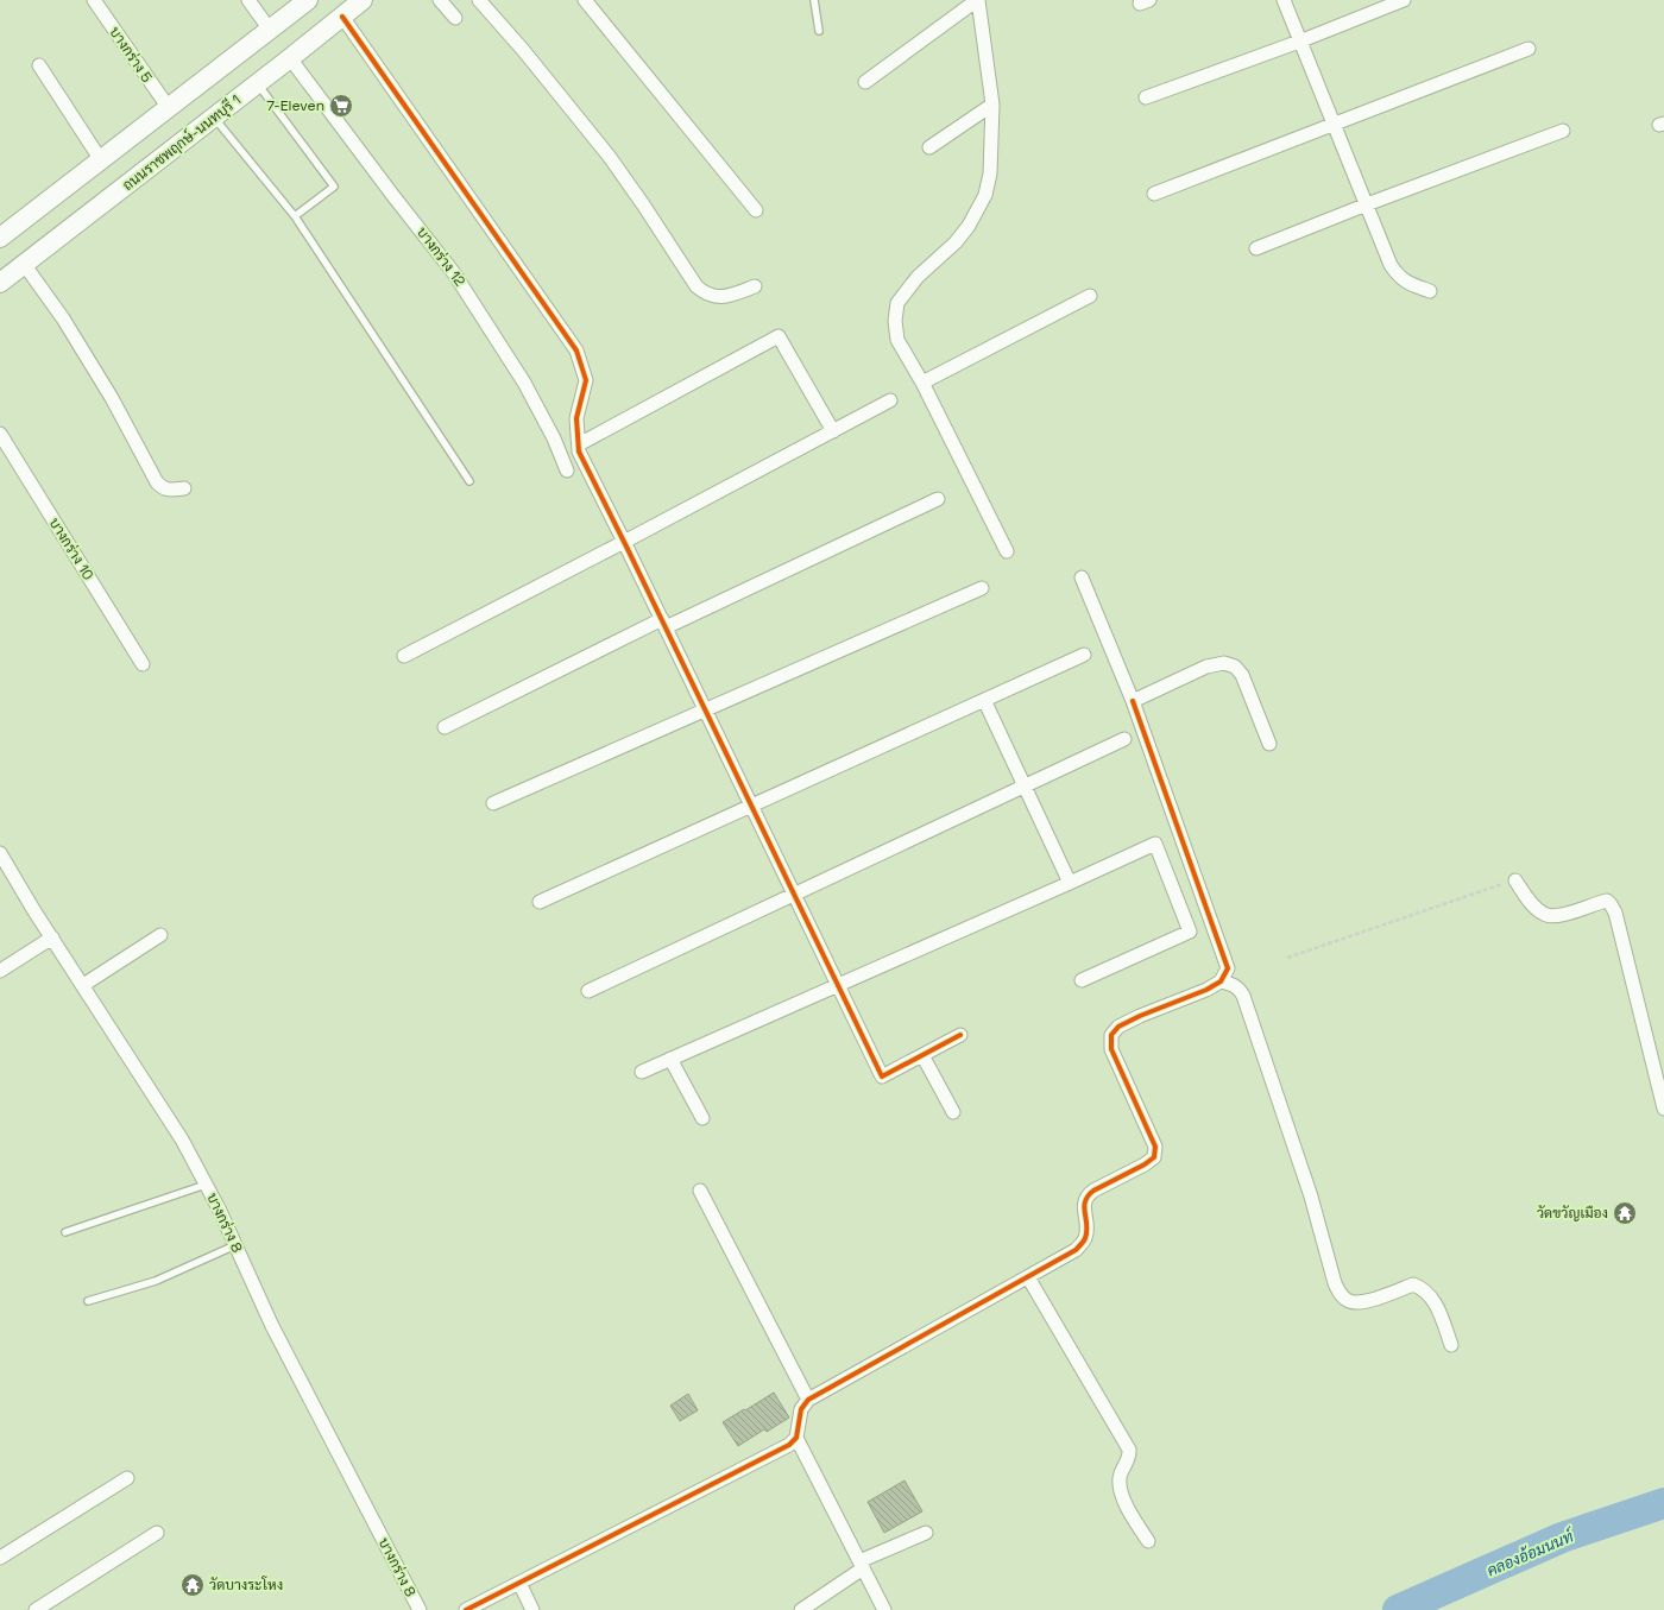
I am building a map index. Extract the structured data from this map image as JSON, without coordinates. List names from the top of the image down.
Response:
{
  "streets": {
    "main road": ["ถนนราชพฤกษ์-นนทบุรี 1"],
    "street": [
      "บางกร่าง 5",
      "บางกร่าง 12",
      "บางกร่าง 10",
      "บางกร่าง 8"
    ]
  },
  "crossings": [
    ["ถนนราชพฤกษ์-นนทบุรี 1", "บางกร่าง 12"]
  ],
  "water": ["คลองอ้อมนนท์"],
  "places": {
    "supermarket": ["7-Eleven"],
    "temple": ["วัดขวัญเมือง", "วัดบางระโหง"]
  }
}
